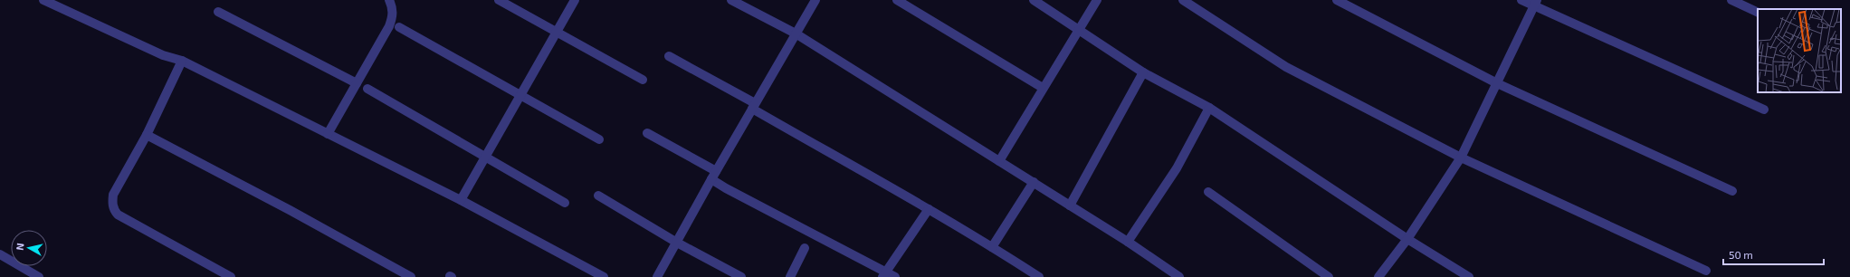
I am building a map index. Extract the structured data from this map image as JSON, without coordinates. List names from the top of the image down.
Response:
{
  "scale_bar": "50 m",
  "north": "left"
}
